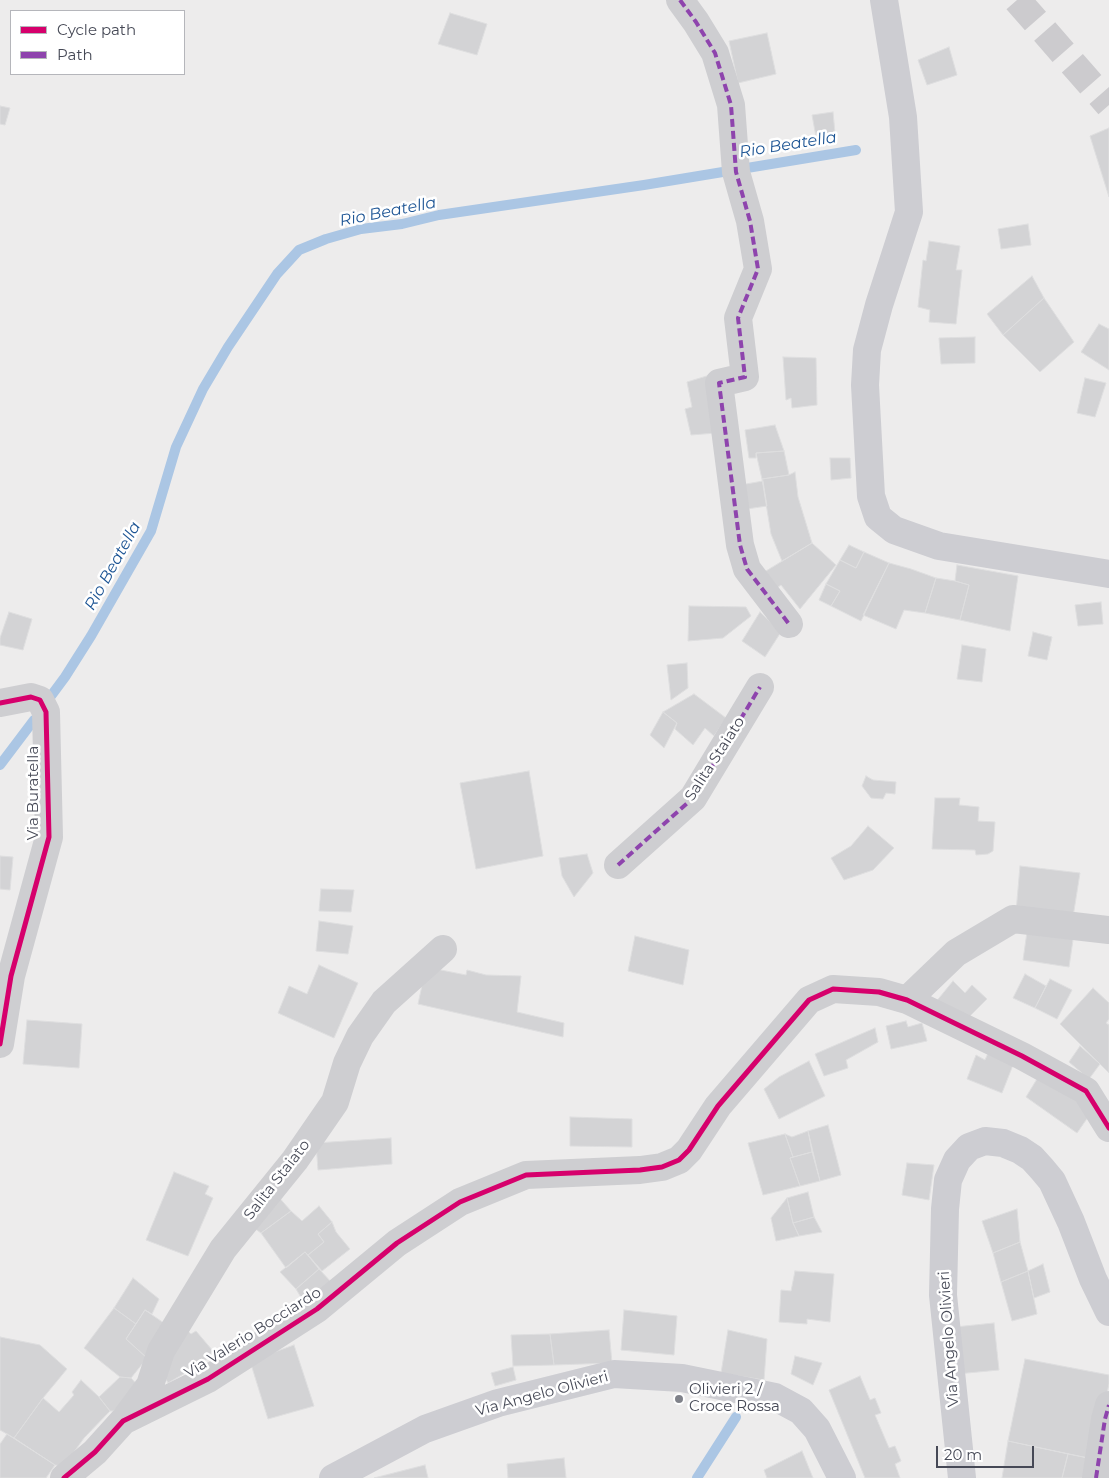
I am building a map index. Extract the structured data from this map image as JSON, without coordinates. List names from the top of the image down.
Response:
{
  "streets": {
    "main road": ["Via Angelo Olivieri"],
    "street": ["Salita Staiato", "Via Buratella", "Via Valerio Bocciardo"]
  },
  "crossings": [
    ["Salita Staiato", "Via Valerio Bocciardo"]
  ],
  "water": ["Rio Beatella"],
  "places": ["Olivieri 2 / Croce Rossa"],
  "legend": ["Cycle path", "Path"],
  "scale_bar": "20 m"
}
